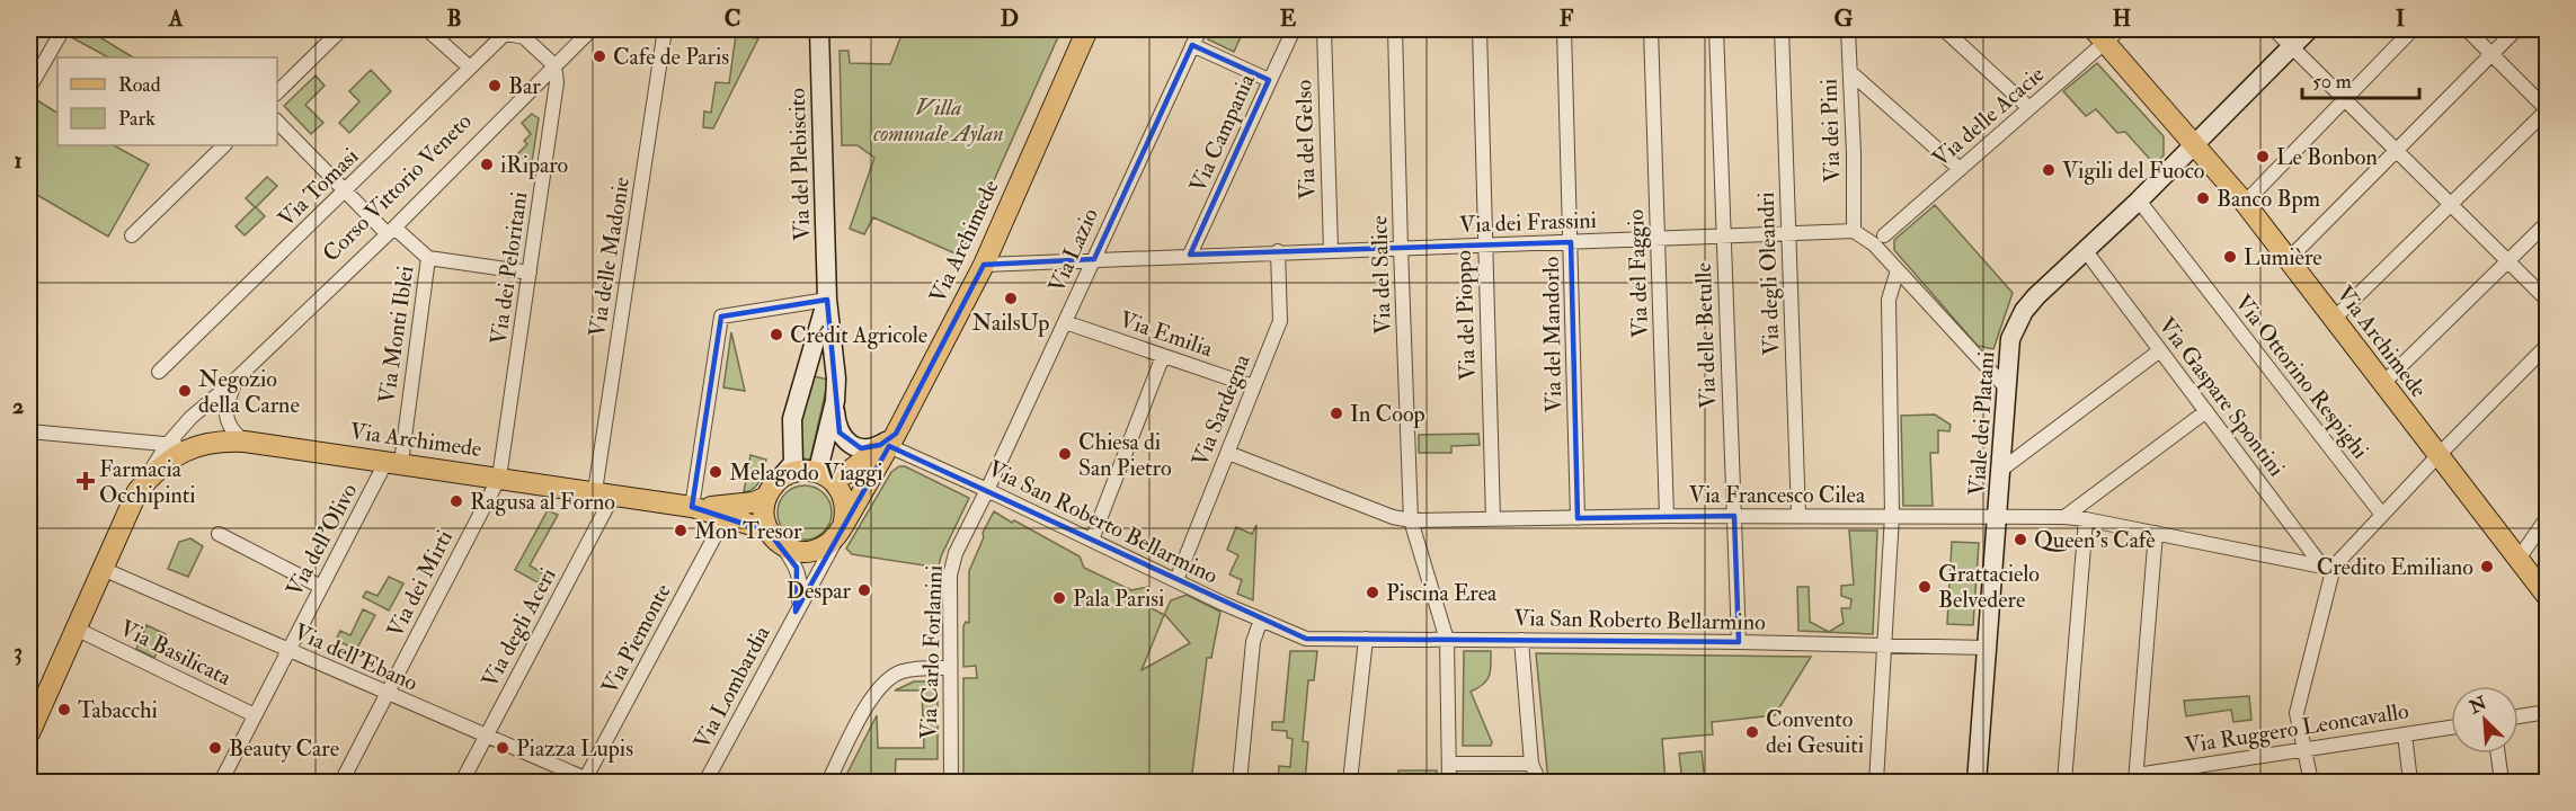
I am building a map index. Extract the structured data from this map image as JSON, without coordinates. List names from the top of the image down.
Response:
{
  "streets": {
    "main road": ["Via Archimede"],
    "street": [
      "Via delle Acacie",
      "Via dei Pini",
      "Via Campania",
      "Via del Gelso",
      "Via del Plebiscito",
      "Via Tomasi",
      "Corso Vittorio Veneto",
      "Via dei Frassini",
      "Via Lazio",
      "Via delle Madonie",
      "Via dei Peloritani",
      "Via del Faggio",
      "Via degli Oleandri",
      "Via del Salice",
      "Via del Pioppo",
      "Via Emilia",
      "Via Monti Iblei",
      "Via del Mandorlo",
      "Via delle Betulle",
      "Via Ottorino Respighi",
      "Via Gaspare Spontini",
      "Via Sardegna",
      "Viale dei Platani",
      "Via Francesco Cilea",
      "Via San Roberto Bellarmino",
      "Via dell'Olivo",
      "Via dei Mirti",
      "Via degli Aceri",
      "Via Piemonte",
      "Via Basilicata",
      "Via Carlo Forlanini",
      "Via dell'Ebano",
      "Via Lombardia",
      "Via Ruggero Leoncavallo"
    ]
  },
  "crossings": [
    ["Via delle Acacie", "Via Archimede"],
    ["Via dei Pini", "Via dei Frassini"],
    ["Via Campania", "Via dei Frassini"],
    ["Via del Gelso", "Via dei Frassini"],
    ["Via del Plebiscito", "Via Archimede"],
    ["Via del Plebiscito", "Via Lombardia"],
    ["Via Tomasi", "Via Monti Iblei"],
    ["Corso Vittorio Veneto", "Via Archimede"],
    ["Corso Vittorio Veneto", "Via dei Peloritani"],
    ["Corso Vittorio Veneto", "Via Monti Iblei"],
    ["Via dei Frassini", "Via Archimede"],
    ["Via dei Frassini", "Via Lazio"],
    ["Via dei Frassini", "Via del Faggio"],
    ["Via dei Frassini", "Via degli Oleandri"],
    ["Via dei Frassini", "Via del Salice"],
    ["Via dei Frassini", "Via del Pioppo"],
    ["Via dei Frassini", "Via del Mandorlo"],
    ["Via dei Frassini", "Via delle Betulle"],
    ["Via dei Frassini", "Via Sardegna"],
    ["Via Archimede", "Via delle Madonie"],
    ["Via Archimede", "Via dei Peloritani"],
    ["Via Archimede", "Via Monti Iblei"],
    ["Via Archimede", "Viale dei Platani"],
    ["Via Archimede", "Via San Roberto Bellarmino"],
    ["Via Archimede", "Via dell'Olivo"],
    ["Via Archimede", "Via dei Mirti"],
    ["Via Archimede", "Via degli Aceri"],
    ["Via Archimede", "Via Lombardia"],
    ["Via Lazio", "Via Emilia"],
    ["Via Lazio", "Via San Roberto Bellarmino"],
    ["Via Lazio", "Via Carlo Forlanini"],
    ["Via delle Madonie", "Via degli Aceri"],
    ["Via dei Peloritani", "Via dei Mirti"],
    ["Via del Faggio", "Via Francesco Cilea"],
    ["Via degli Oleandri", "Via Francesco Cilea"],
    ["Via del Salice", "Via Francesco Cilea"],
    ["Via del Salice", "Via San Roberto Bellarmino"],
    ["Via del Pioppo", "Via Francesco Cilea"],
    ["Via Emilia", "Via Sardegna"],
    ["Via Monti Iblei", "Via dell'Olivo"],
    ["Via del Mandorlo", "Via Francesco Cilea"],
    ["Via delle Betulle", "Via Francesco Cilea"],
    ["Via delle Betulle", "Via San Roberto Bellarmino"],
    ["Via Ottorino Respighi", "Viale dei Platani"],
    ["Via Gaspare Spontini", "Viale dei Platani"],
    ["Via Gaspare Spontini", "Via Francesco Cilea"],
    ["Via Sardegna", "Via Francesco Cilea"],
    ["Via Sardegna", "Via San Roberto Bellarmino"],
    ["Viale dei Platani", "Via Francesco Cilea"],
    ["Viale dei Platani", "Via San Roberto Bellarmino"],
    ["Via San Roberto Bellarmino", "Via Carlo Forlanini"],
    ["Via dell'Olivo", "Via Basilicata"],
    ["Via dell'Olivo", "Via dell'Ebano"],
    ["Via dei Mirti", "Via dell'Ebano"],
    ["Via degli Aceri", "Via dell'Ebano"],
    ["Via Piemonte", "Via dell'Ebano"]
  ],
  "parks": ["Villa comunale Aylan"],
  "places": {
    "other": [
      "Cafe de Paris",
      "Bar",
      "Le Bonbon",
      "iRiparo",
      "Vigili del Fuoco",
      "Banco Bpm",
      "Lumière",
      "NailsUp",
      "Crédit Agricole",
      "Negozio della Carne",
      "In Coop",
      "Chiesa di San Pietro",
      "Melagodo Viaggi",
      "Ragusa al Forno",
      "Mon Tresor",
      "Queen's Cafè",
      "Credito Emiliano",
      "Grattacielo Belvedere",
      "Despar",
      "Piscina Erea",
      "Pala Parisi",
      "Tabacchi",
      "Convento dei Gesuiti",
      "Beauty Care",
      "Piazza Lupis"
    ],
    "health": ["Farmacia Occhipinti"]
  },
  "legend": ["Road", "Park"],
  "scale_bar": "50 m",
  "north": "top left",
  "grid": {
    "columns": [
      "A",
      "B",
      "C",
      "D",
      "E",
      "F",
      "G",
      "H",
      "I"
    ],
    "rows": ["1", "2", "3"]
  }
}
